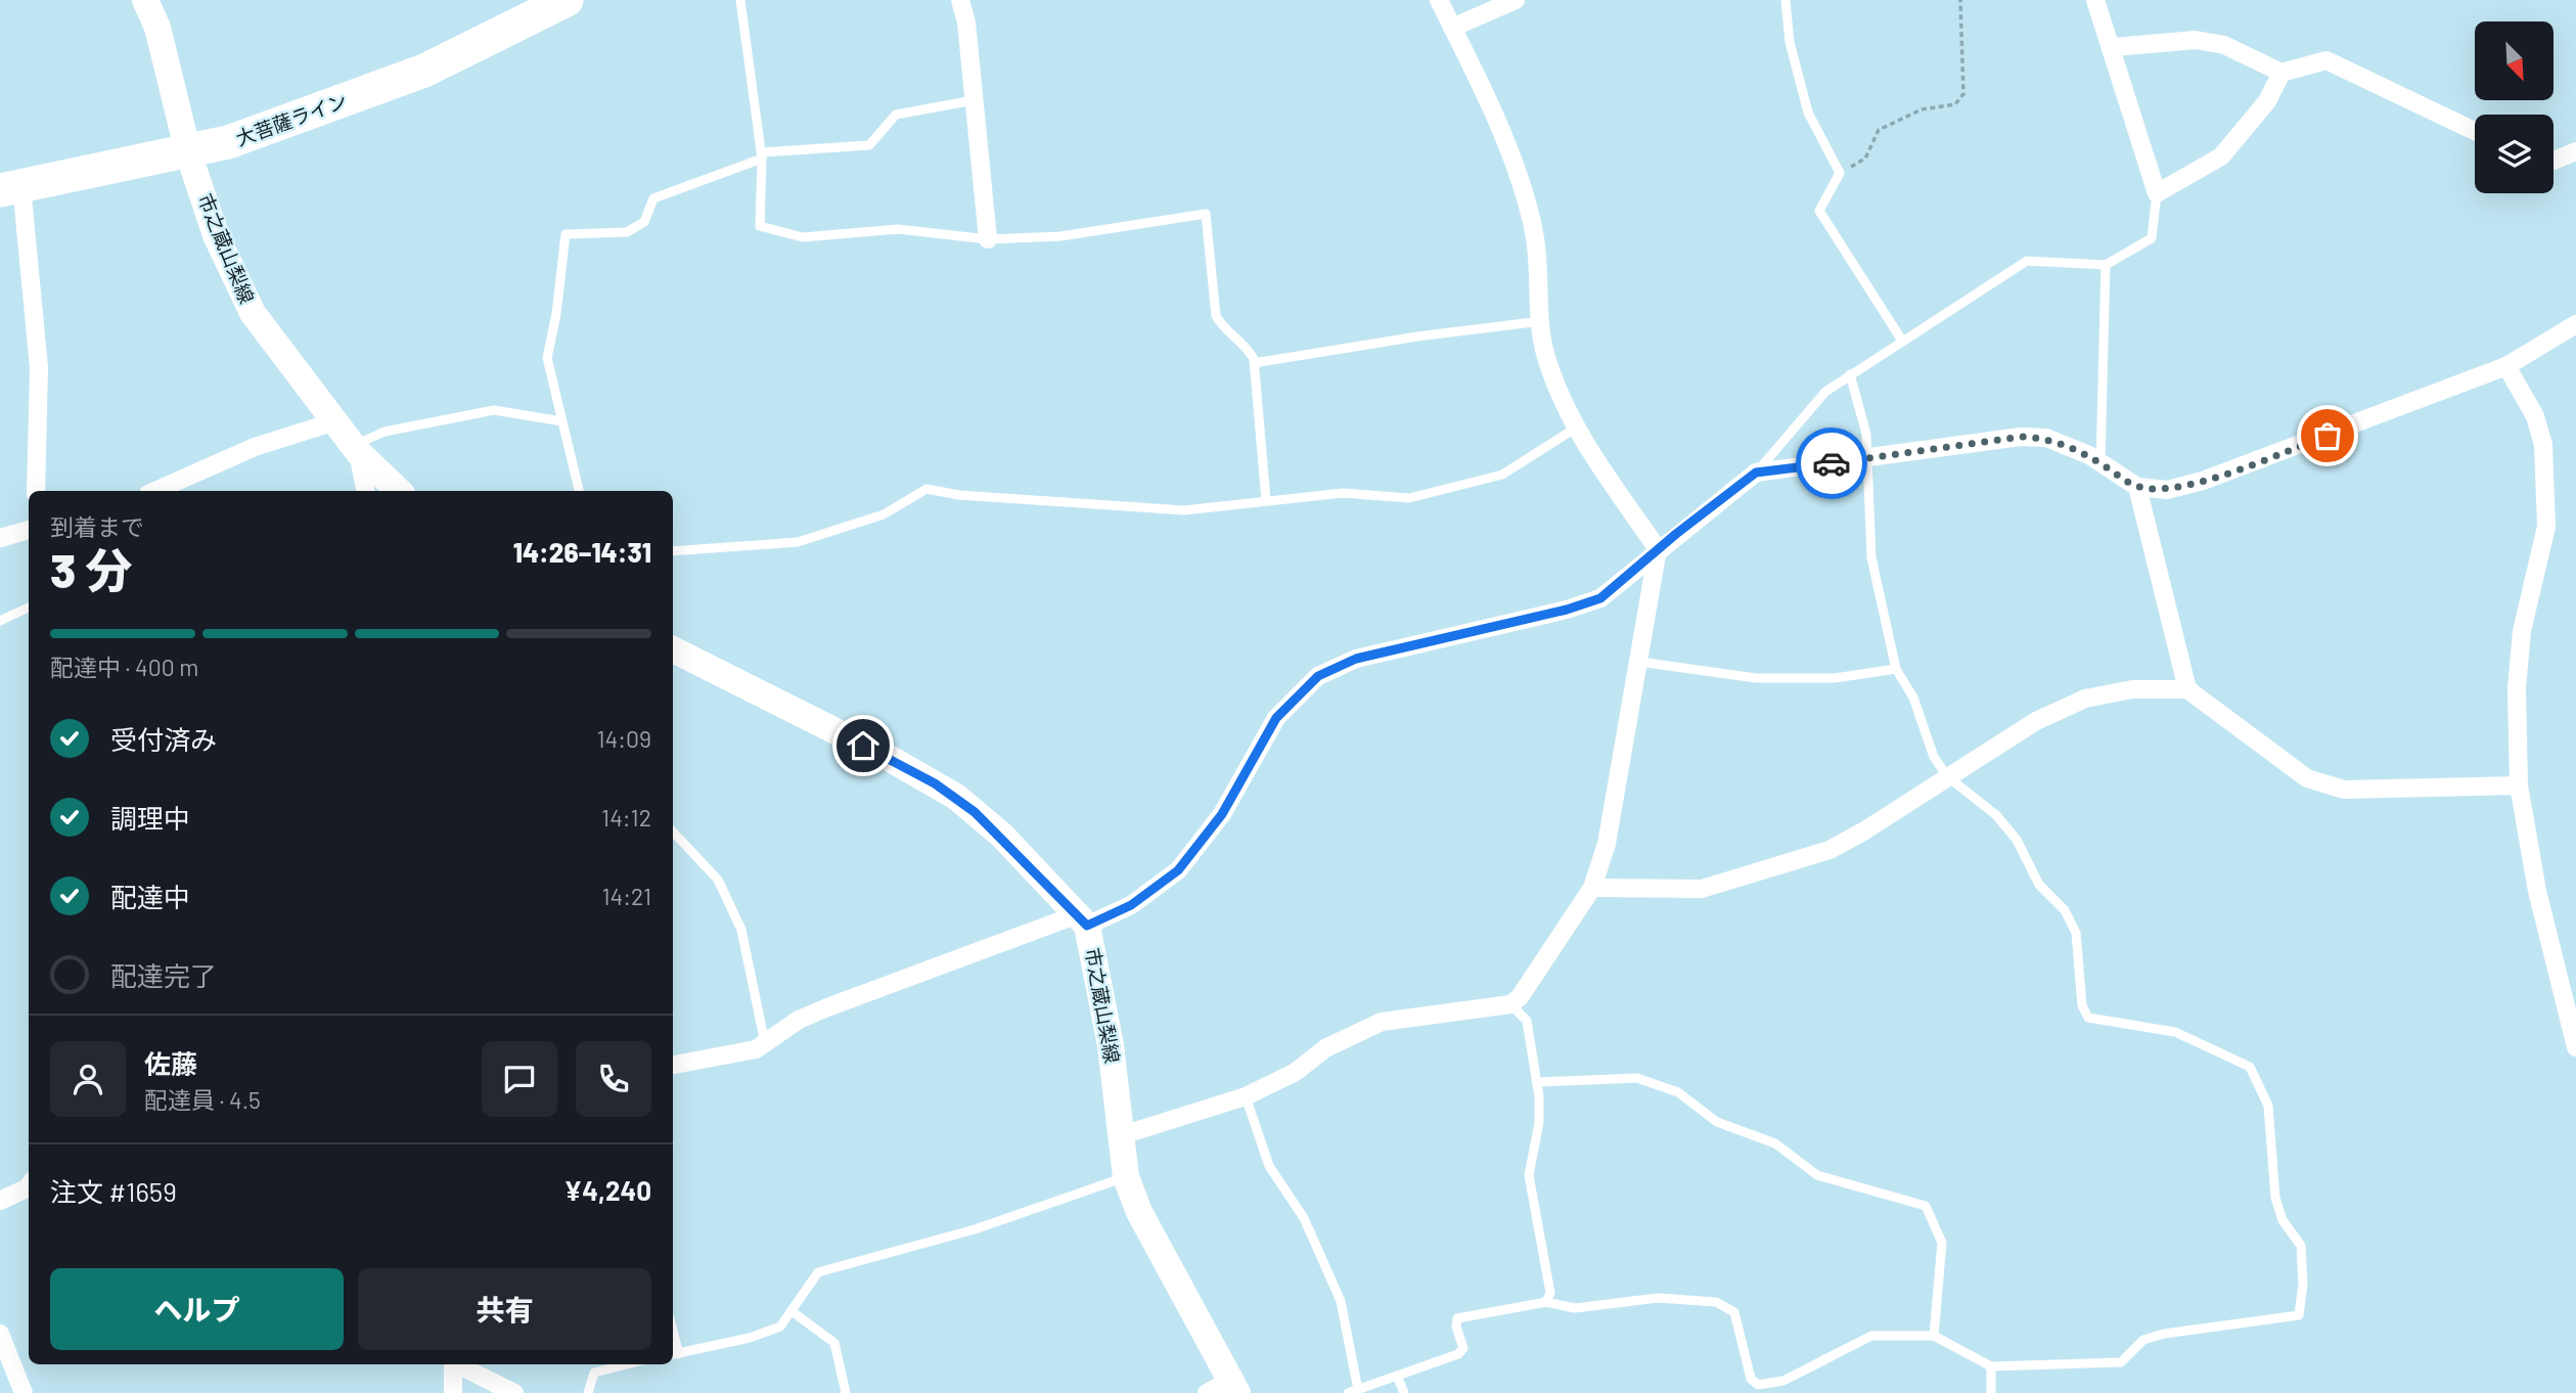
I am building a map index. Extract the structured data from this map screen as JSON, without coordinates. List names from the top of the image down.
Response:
{
  "streets": {
    "highway": ["大菩薩ライン"],
    "main road": ["市之蔵山梨線"]
  },
  "crossings": [
    ["大菩薩ライン", "市之蔵山梨線"]
  ],
  "north": "bottom right",
  "page": {
    "heading": ["3 分", "到着まで", "14:26–14:31"],
    "panel": [
      "佐藤",
      "配達員 · 4.5",
      "注文 #1659",
      "¥4,240"
    ],
    "bar": "配達中 · 400 m",
    "list": [
      ["受付済み", "14:09"],
      ["調理中", "14:12"],
      ["配達中", "14:21"],
      "配達完了"
    ],
    "buttons": ["ヘルプ", "共有"]
  }
}
